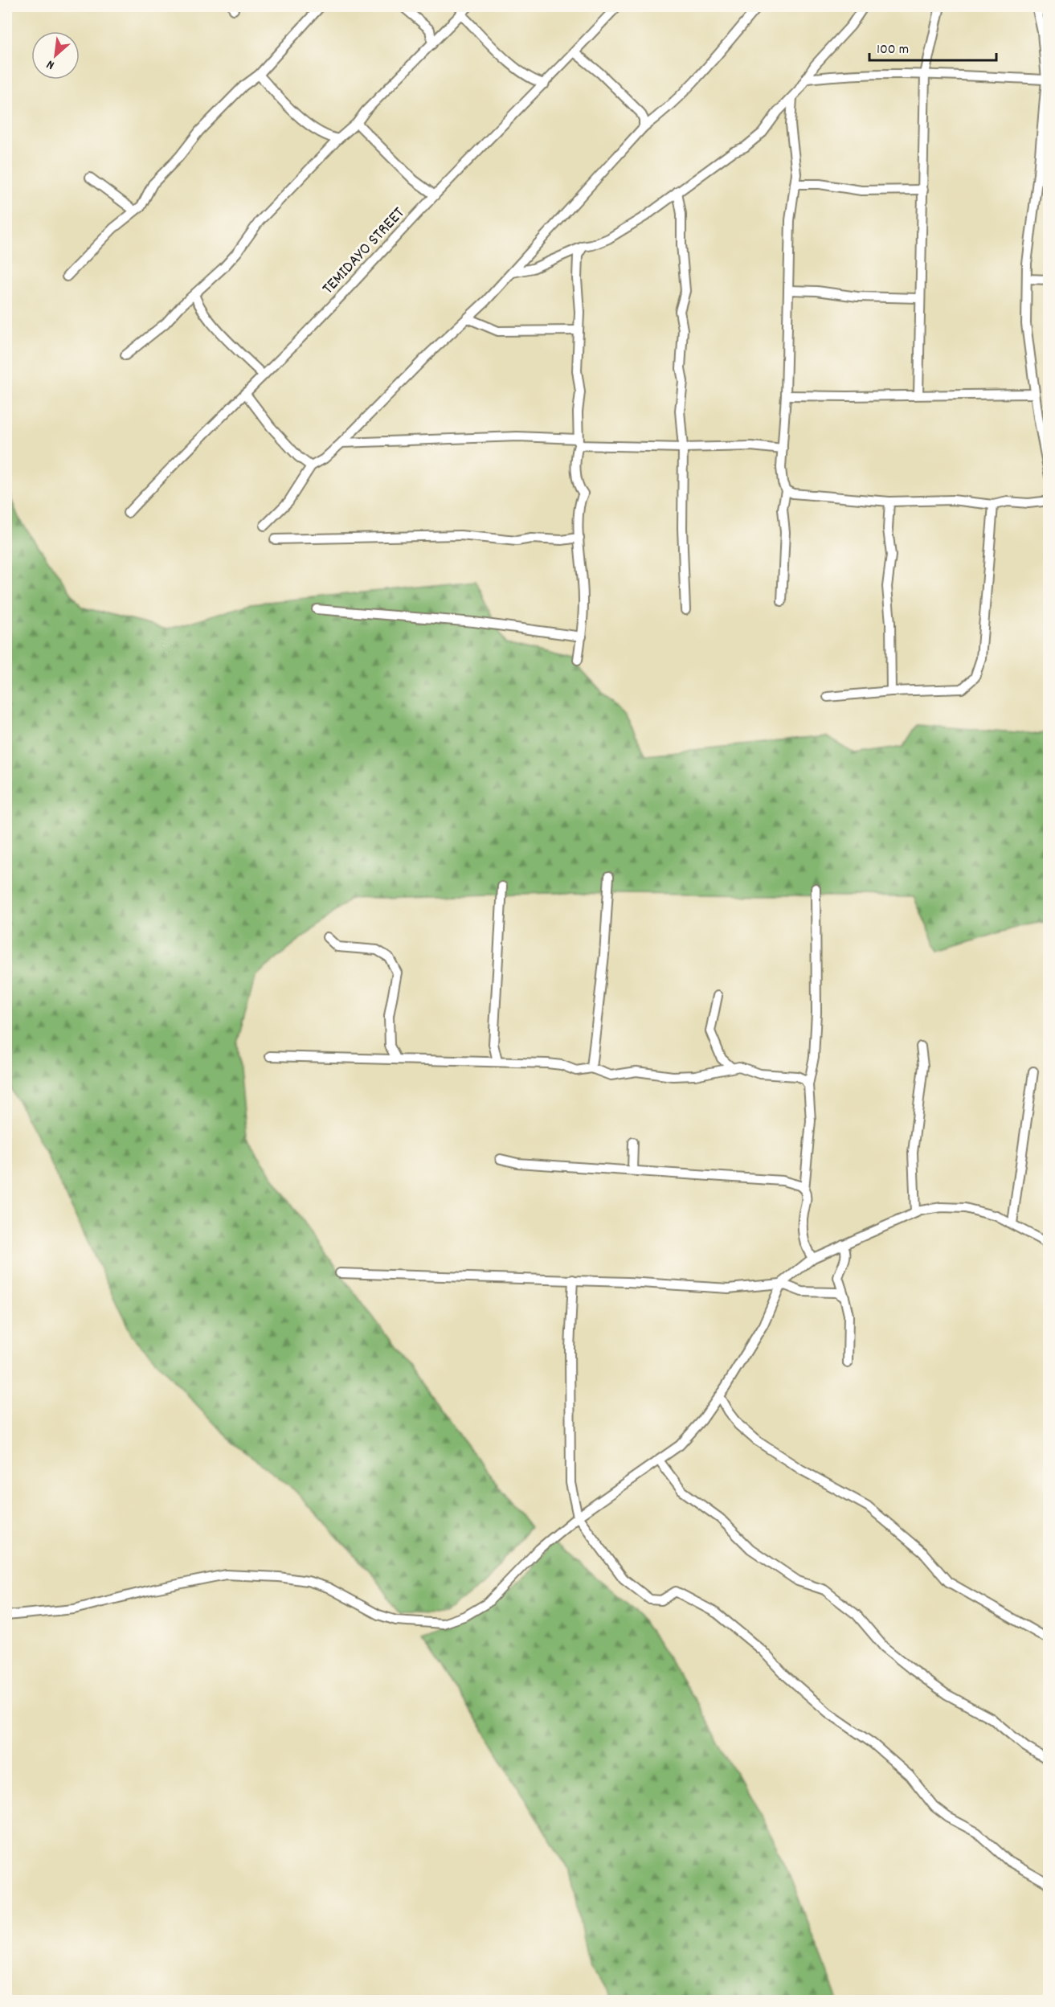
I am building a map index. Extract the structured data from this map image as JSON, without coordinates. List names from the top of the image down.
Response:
{
  "streets": {
    "street": ["TEMIDAYO STREET"]
  },
  "scale_bar": "100 m",
  "north": "bottom left"
}
